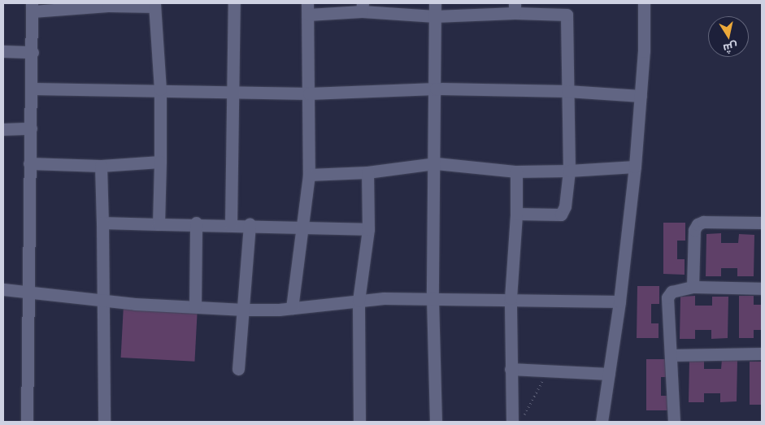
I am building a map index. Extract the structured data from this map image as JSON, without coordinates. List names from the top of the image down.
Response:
{
  "north": "bottom"
}
